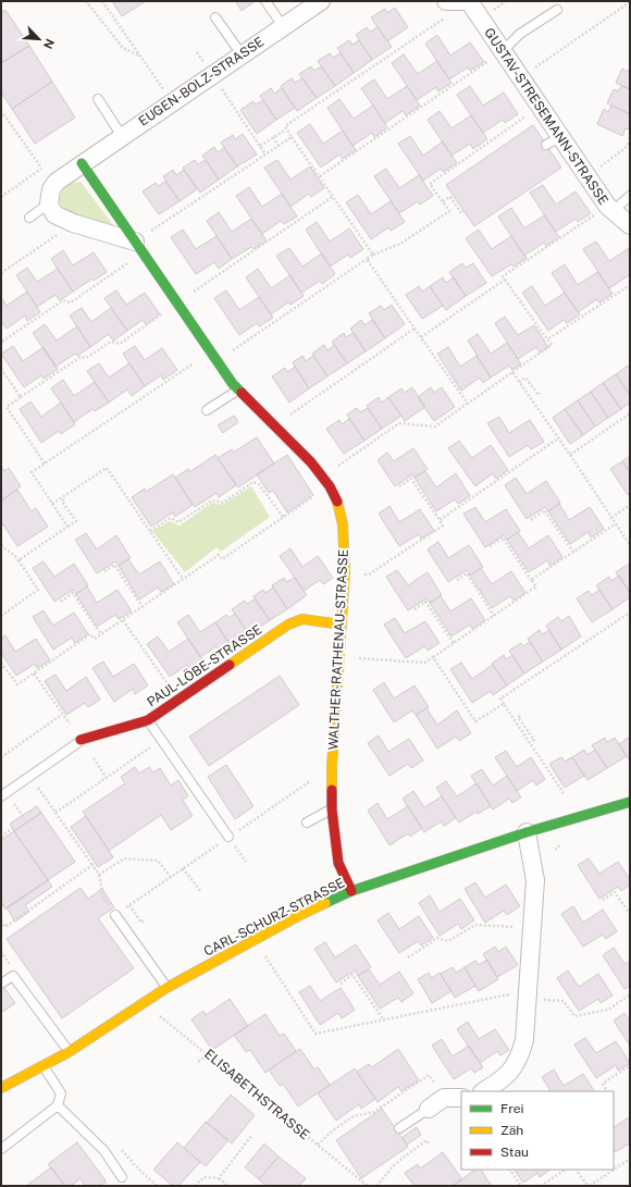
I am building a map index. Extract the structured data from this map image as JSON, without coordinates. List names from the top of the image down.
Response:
{
  "streets": {
    "street": [
      "EUGEN-BOLZ-STRASSE",
      "GUSTAV-STRESEMANN-STRASSE",
      "WALTHER-RATHENAU-STRASSE",
      "PAUL-LÖBE-STRASSE",
      "CARL-SCHURZ-STRASSE"
    ],
    "path": ["ELISABETHSTRASSE"]
  },
  "crossings": [
    ["EUGEN-BOLZ-STRASSE", "WALTHER-RATHENAU-STRASSE"],
    ["WALTHER-RATHENAU-STRASSE", "PAUL-LÖBE-STRASSE"],
    ["WALTHER-RATHENAU-STRASSE", "CARL-SCHURZ-STRASSE"],
    ["CARL-SCHURZ-STRASSE", "ELISABETHSTRASSE"]
  ],
  "legend": ["Frei", "Zäh", "Stau"],
  "north": "bottom right"
}
